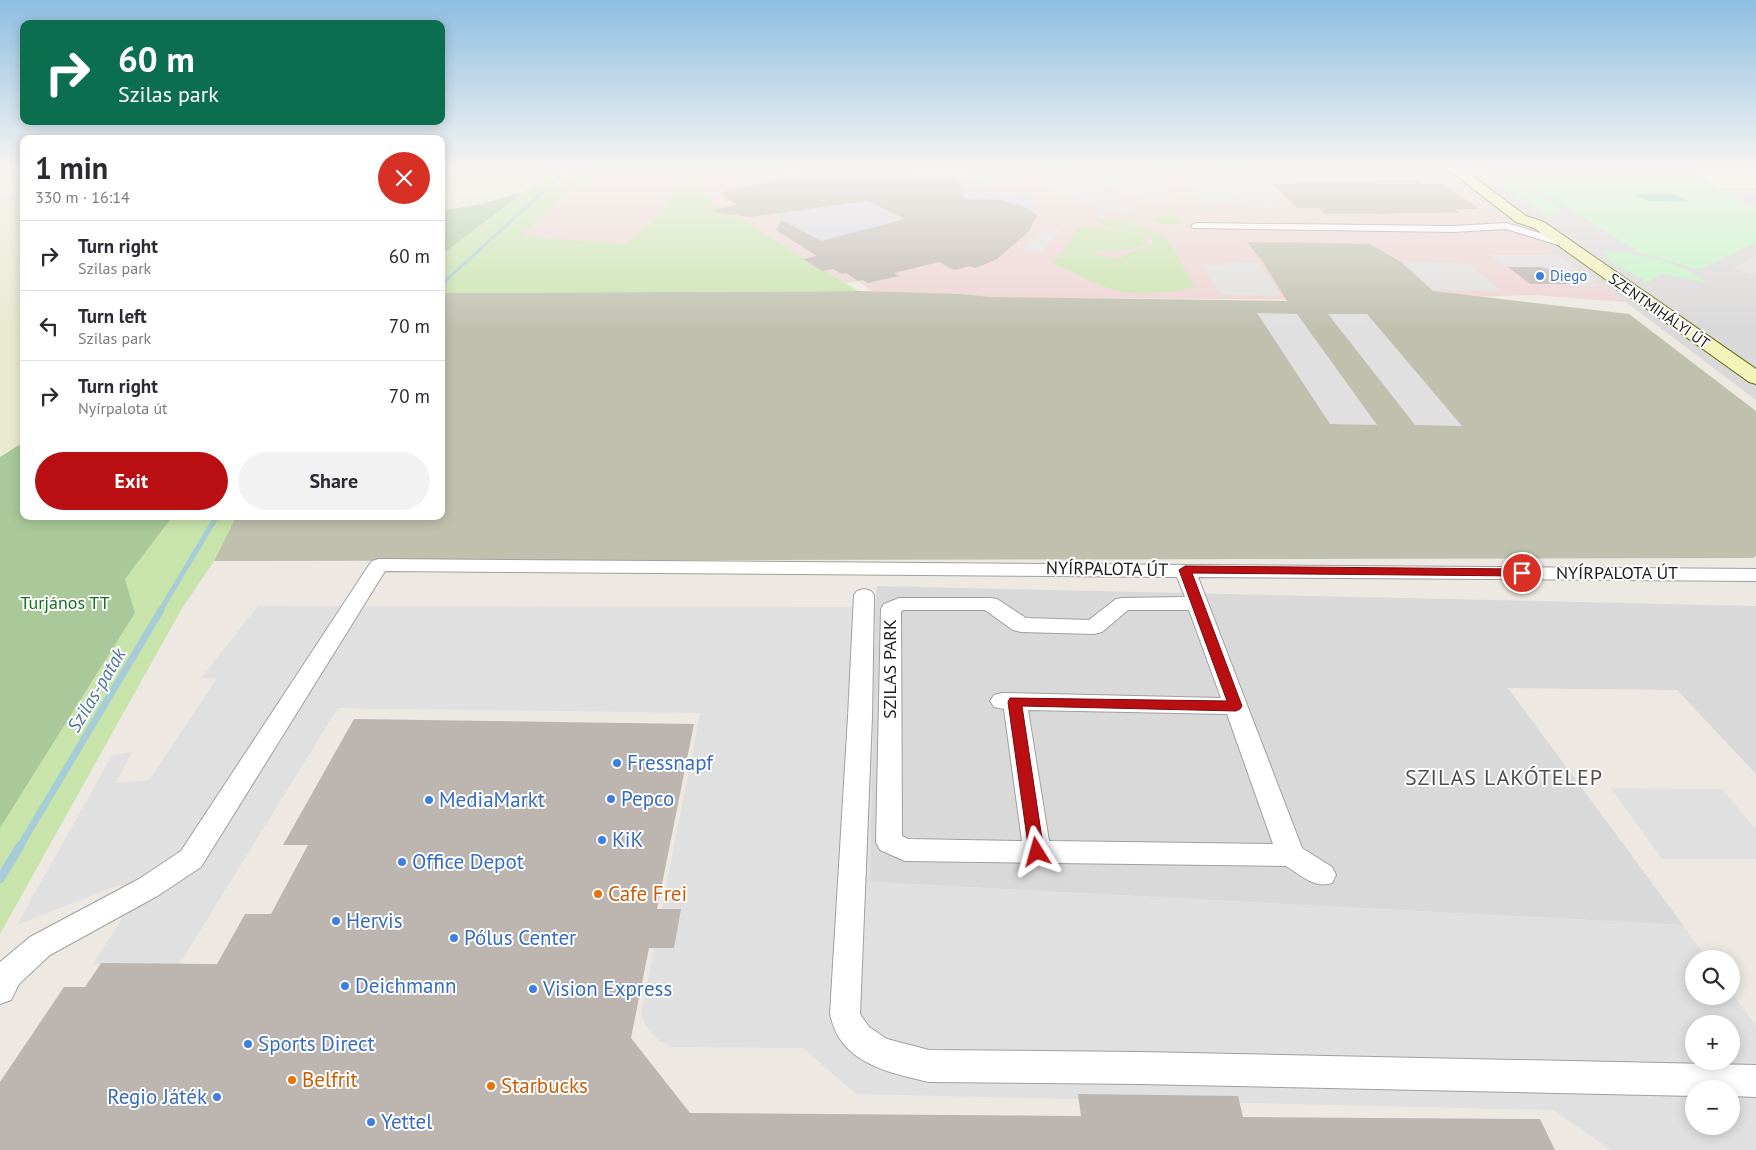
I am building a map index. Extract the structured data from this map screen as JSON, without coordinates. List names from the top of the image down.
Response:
{
  "streets": {
    "main road": ["SZENTMIHÁLYI ÚT"],
    "street": ["NYÍRPALOTA ÚT", "SZILAS PARK"]
  },
  "districts": ["SZILAS LAKÓTELEP"],
  "water": ["Szilas-patak"],
  "parks": ["Turjános TT"],
  "places": [
    "Diego",
    "Fressnapf",
    "Pepco",
    "MediaMarkt",
    "KiK",
    "Office Depot",
    "Cafe Frei",
    "Hervis",
    "Pólus Center",
    "Deichmann",
    "Vision Express",
    "Sports Direct",
    "Belfrit",
    "Starbucks",
    "Regio Játék",
    "Yettel"
  ],
  "page": {
    "turn": ["60 m", "Szilas park"],
    "heading": ["1 min", "330 m · 16:14"],
    "list": [
      {
        "name": "Turn right",
        "note": "Szilas park",
        "value": "60 m"
      },
      {
        "name": "Turn left",
        "note": "Szilas park",
        "value": "70 m"
      },
      {
        "name": "Turn right",
        "note": "Nyírpalota út",
        "value": "70 m"
      }
    ],
    "buttons": ["Exit", "Share"],
    "map_buttons": ["+", "−"]
  }
}
